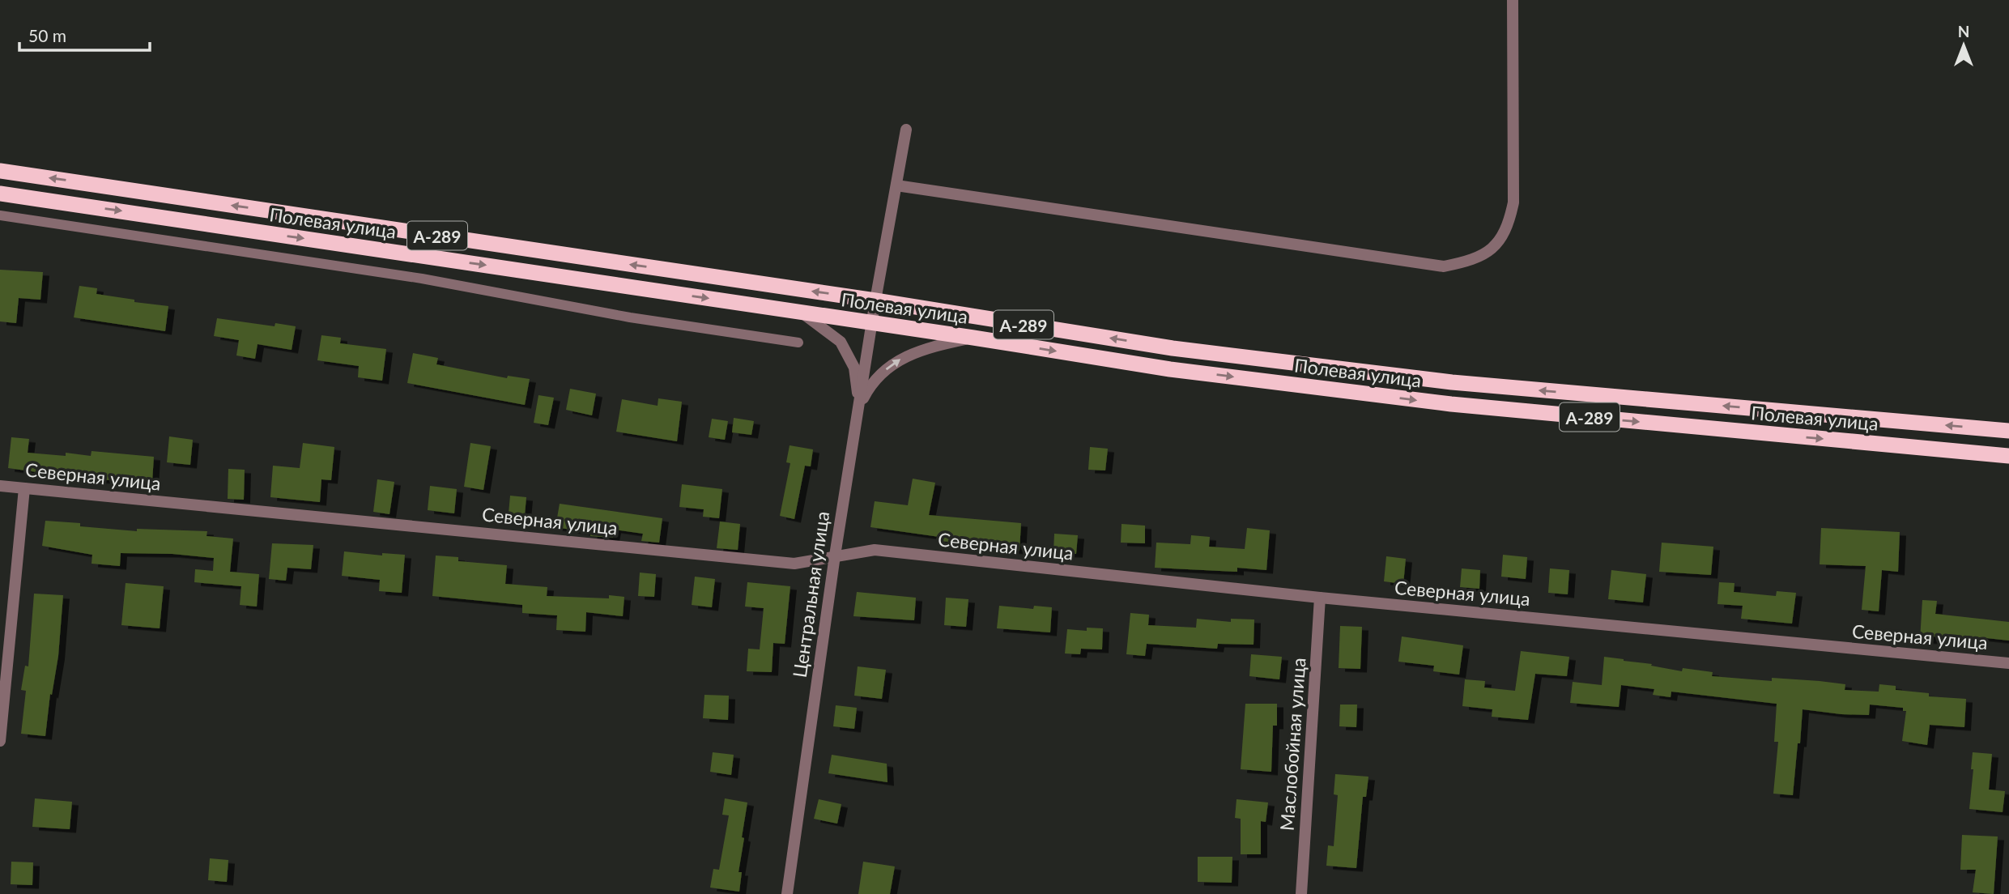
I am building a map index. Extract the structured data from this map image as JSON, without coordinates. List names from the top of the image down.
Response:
{
  "streets": {
    "highway": ["Полевая улица", "А-289"],
    "street": ["Северная улица", "Центральная улица", "Маслобойная улица"]
  },
  "crossings": [
    ["Полевая улица", "А-289"],
    ["Полевая улица", "Центральная улица"],
    ["А-289", "Центральная улица"],
    ["Северная улица", "Центральная улица"],
    ["Северная улица", "Маслобойная улица"]
  ],
  "scale_bar": "50 m",
  "north": "top"
}
